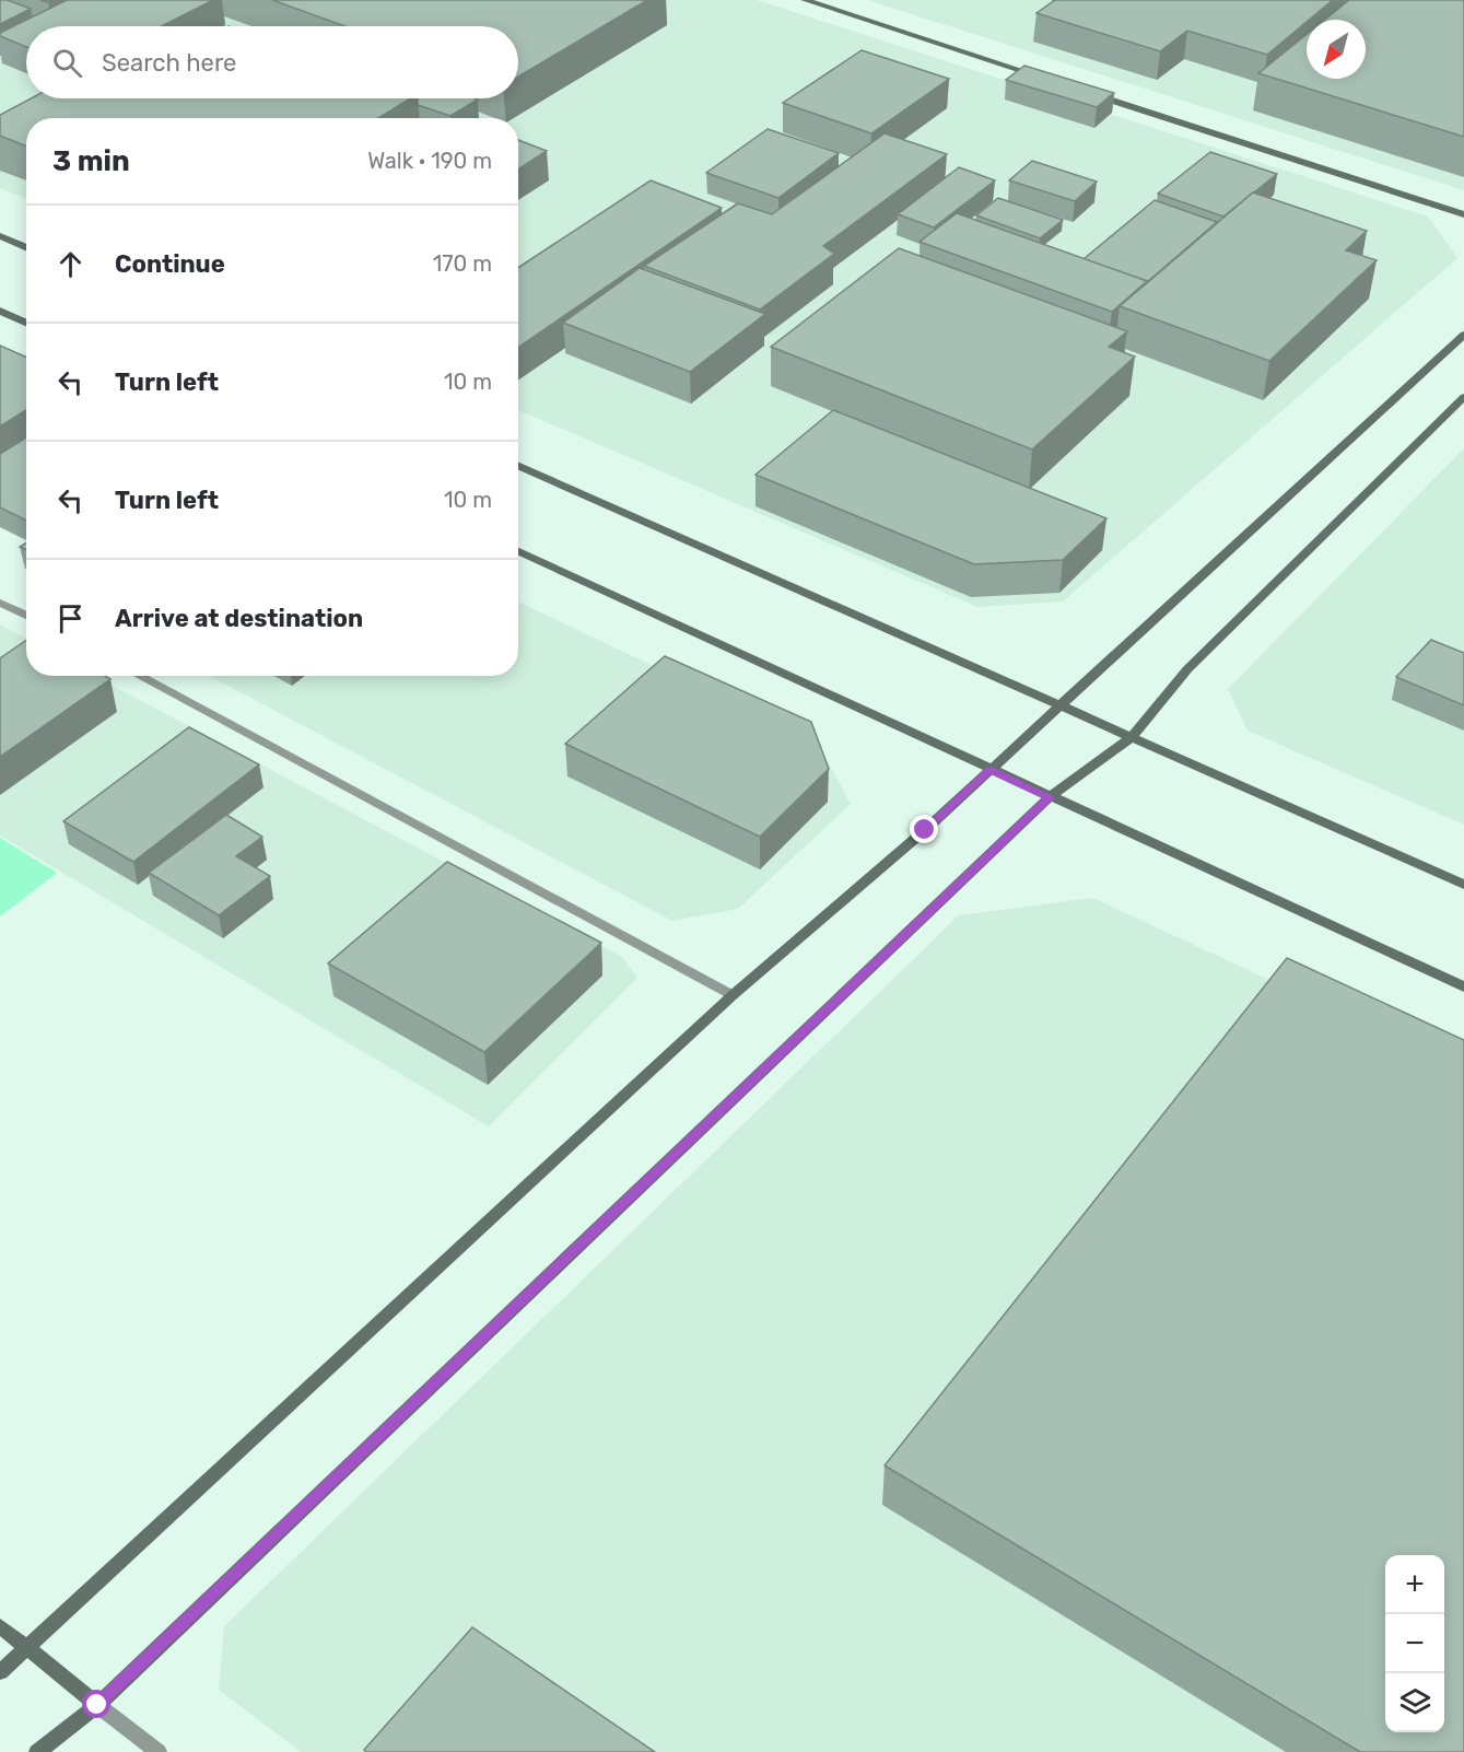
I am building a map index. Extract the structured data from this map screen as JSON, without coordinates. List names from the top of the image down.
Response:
{
  "north": "bottom left",
  "page": {
    "search": "Search here",
    "heading": ["3 min", "Walk · 190 m"],
    "list": [
      ["Continue", "170 m"],
      ["Turn left", "10 m"],
      ["Turn left", "10 m"],
      "Arrive at destination"
    ],
    "map_buttons": ["+", "−"]
  }
}
